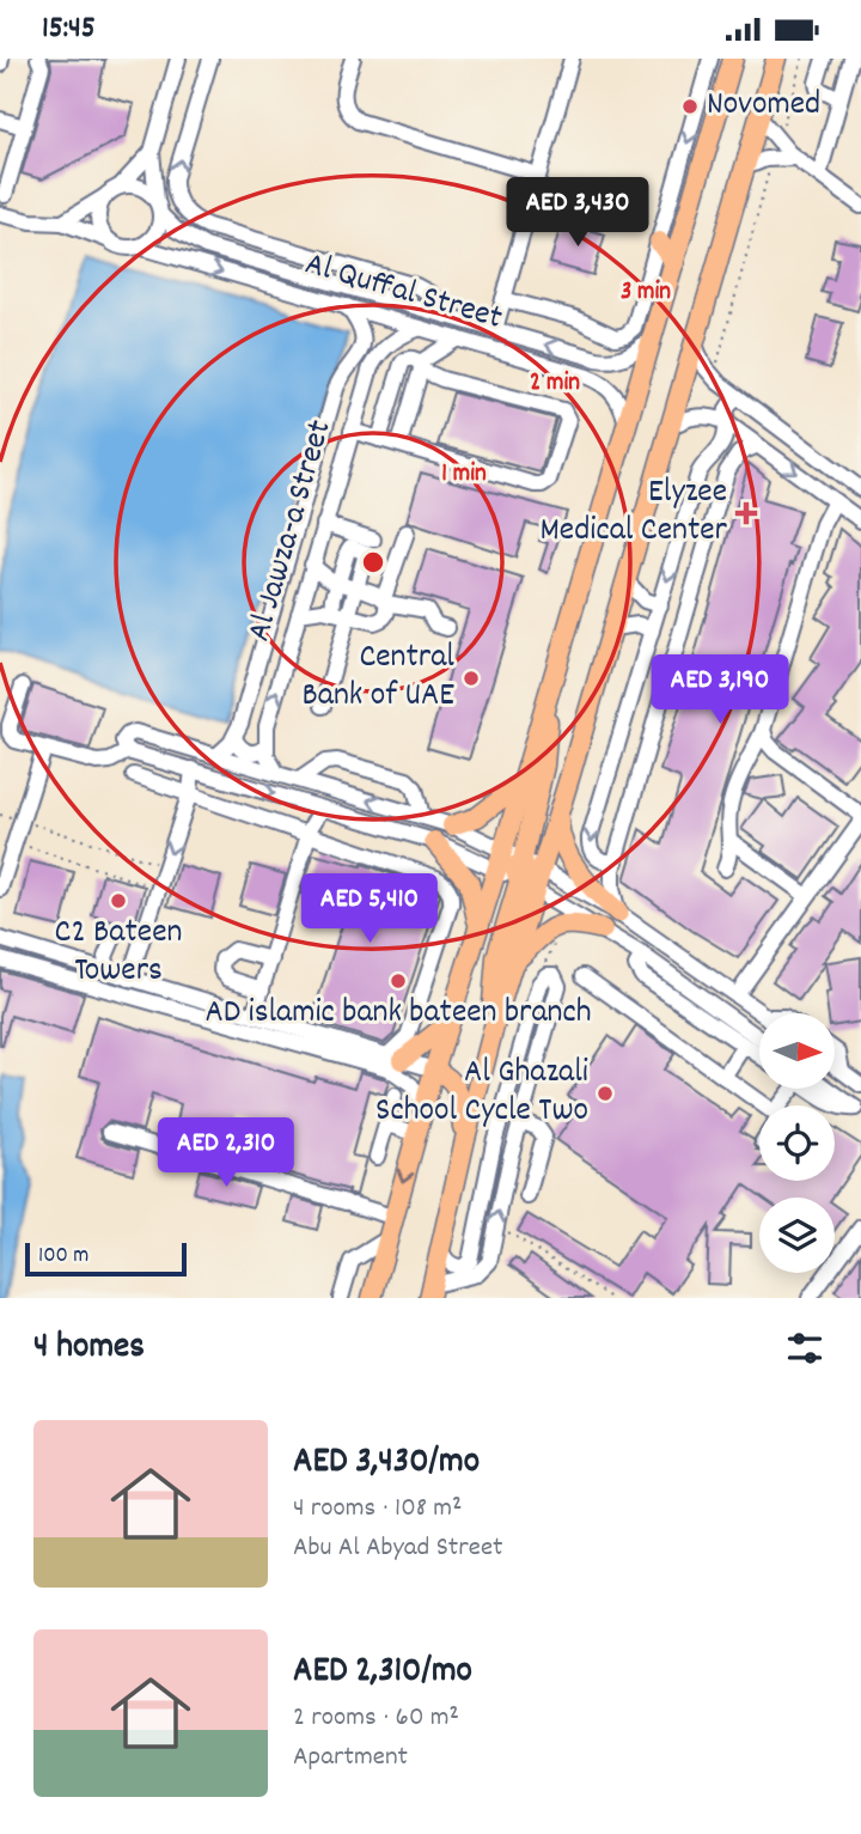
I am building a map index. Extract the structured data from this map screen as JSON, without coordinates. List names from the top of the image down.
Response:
{
  "streets": {
    "street": ["Al Quffal Street", "Al Jawza-a Street"]
  },
  "crossings": [
    ["Al Quffal Street", "Al Jawza-a Street"]
  ],
  "places": {
    "other": [
      "Novomed",
      "Central Bank of UAE",
      "C2 Bateen Towers",
      "AD islamic bank bateen branch",
      "Al Ghazali School Cycle Two"
    ],
    "health": ["Elyzee Medical Center"]
  },
  "scale_bar": "100 m",
  "north": "right",
  "page": {
    "status": "15:45",
    "price": [
      "AED 3,430",
      "AED 3,190",
      "AED 5,410",
      "AED 2,310"
    ],
    "scale": "100 m",
    "heading": "4 homes",
    "list": [
      {
        "name": "AED 3,430/mo",
        "note": "4 rooms · 108 m² · Abu Al Abyad Street"
      },
      {
        "name": "AED 2,310/mo",
        "note": "2 rooms · 60 m² · Apartment"
      }
    ]
  },
  "rings": ["3 min", "2 min", "1 min"]
}
